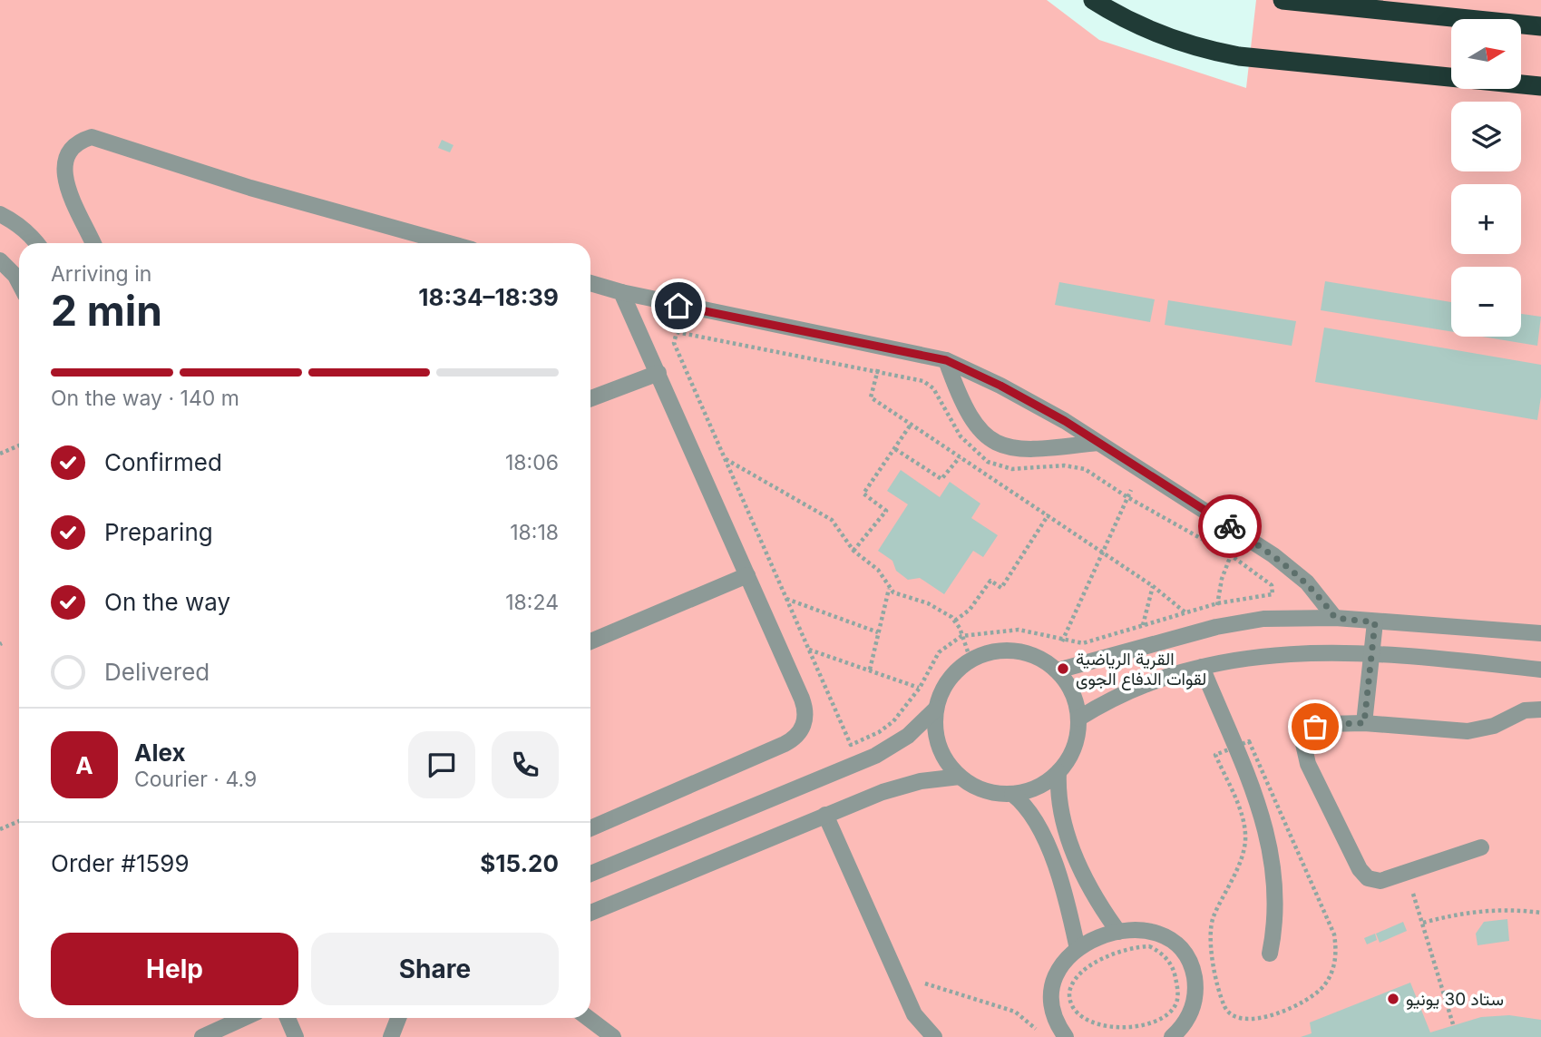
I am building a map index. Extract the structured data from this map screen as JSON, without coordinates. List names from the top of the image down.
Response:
{
  "places": ["القرية الرياضية لقوات الدفاع الجوى", "ستاد 30 يونيو"],
  "north": "right",
  "page": {
    "map_buttons": ["+", "−"],
    "heading": ["2 min", "Arriving in", "18:34–18:39"],
    "panel": [
      "Alex",
      "Courier · 4.9",
      "Order #1599",
      "$15.20"
    ],
    "bar": "On the way · 140 m",
    "list": [
      ["Confirmed", "18:06"],
      ["Preparing", "18:18"],
      ["On the way", "18:24"],
      "Delivered"
    ],
    "round": "A",
    "buttons": ["Help", "Share"]
  }
}
